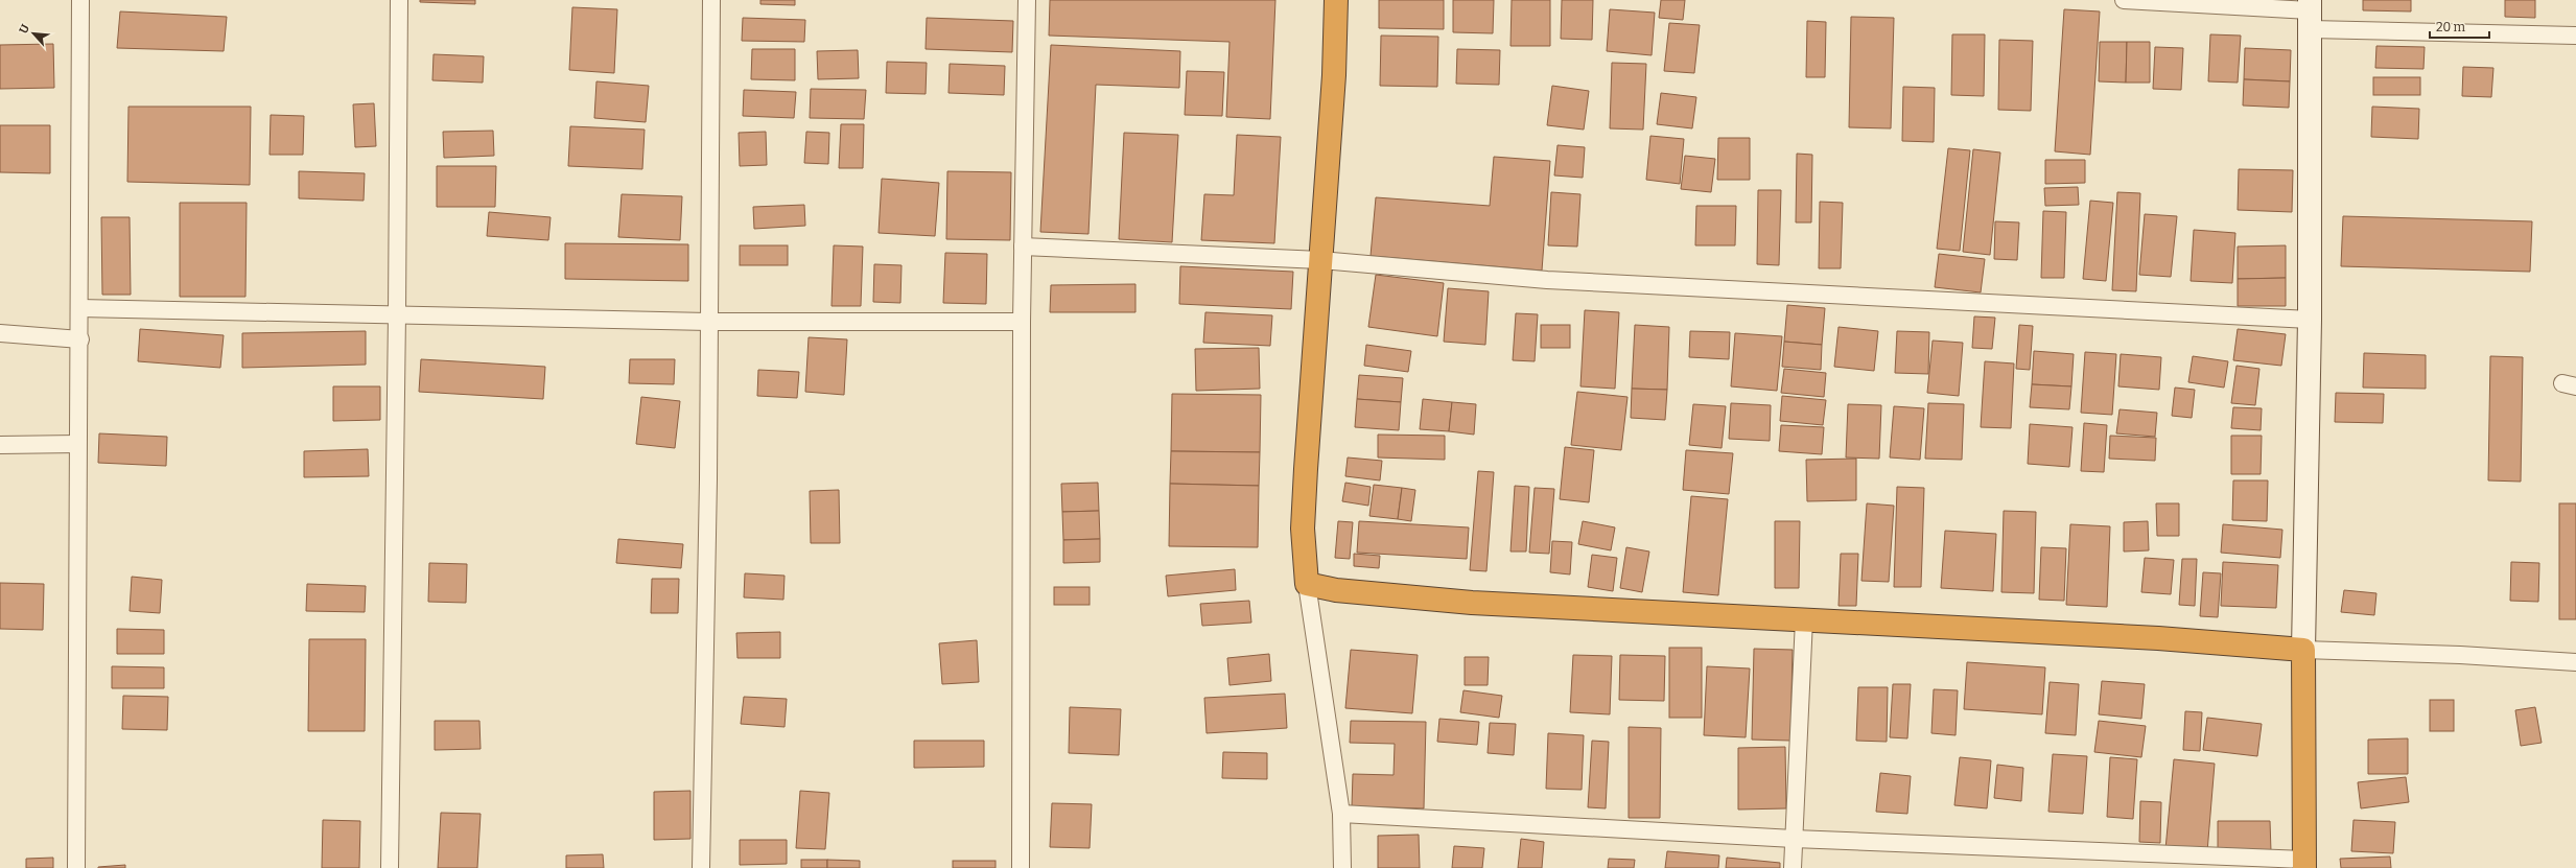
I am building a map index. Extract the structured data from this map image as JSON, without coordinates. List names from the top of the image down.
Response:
{
  "scale_bar": "20 m",
  "north": "top left"
}
